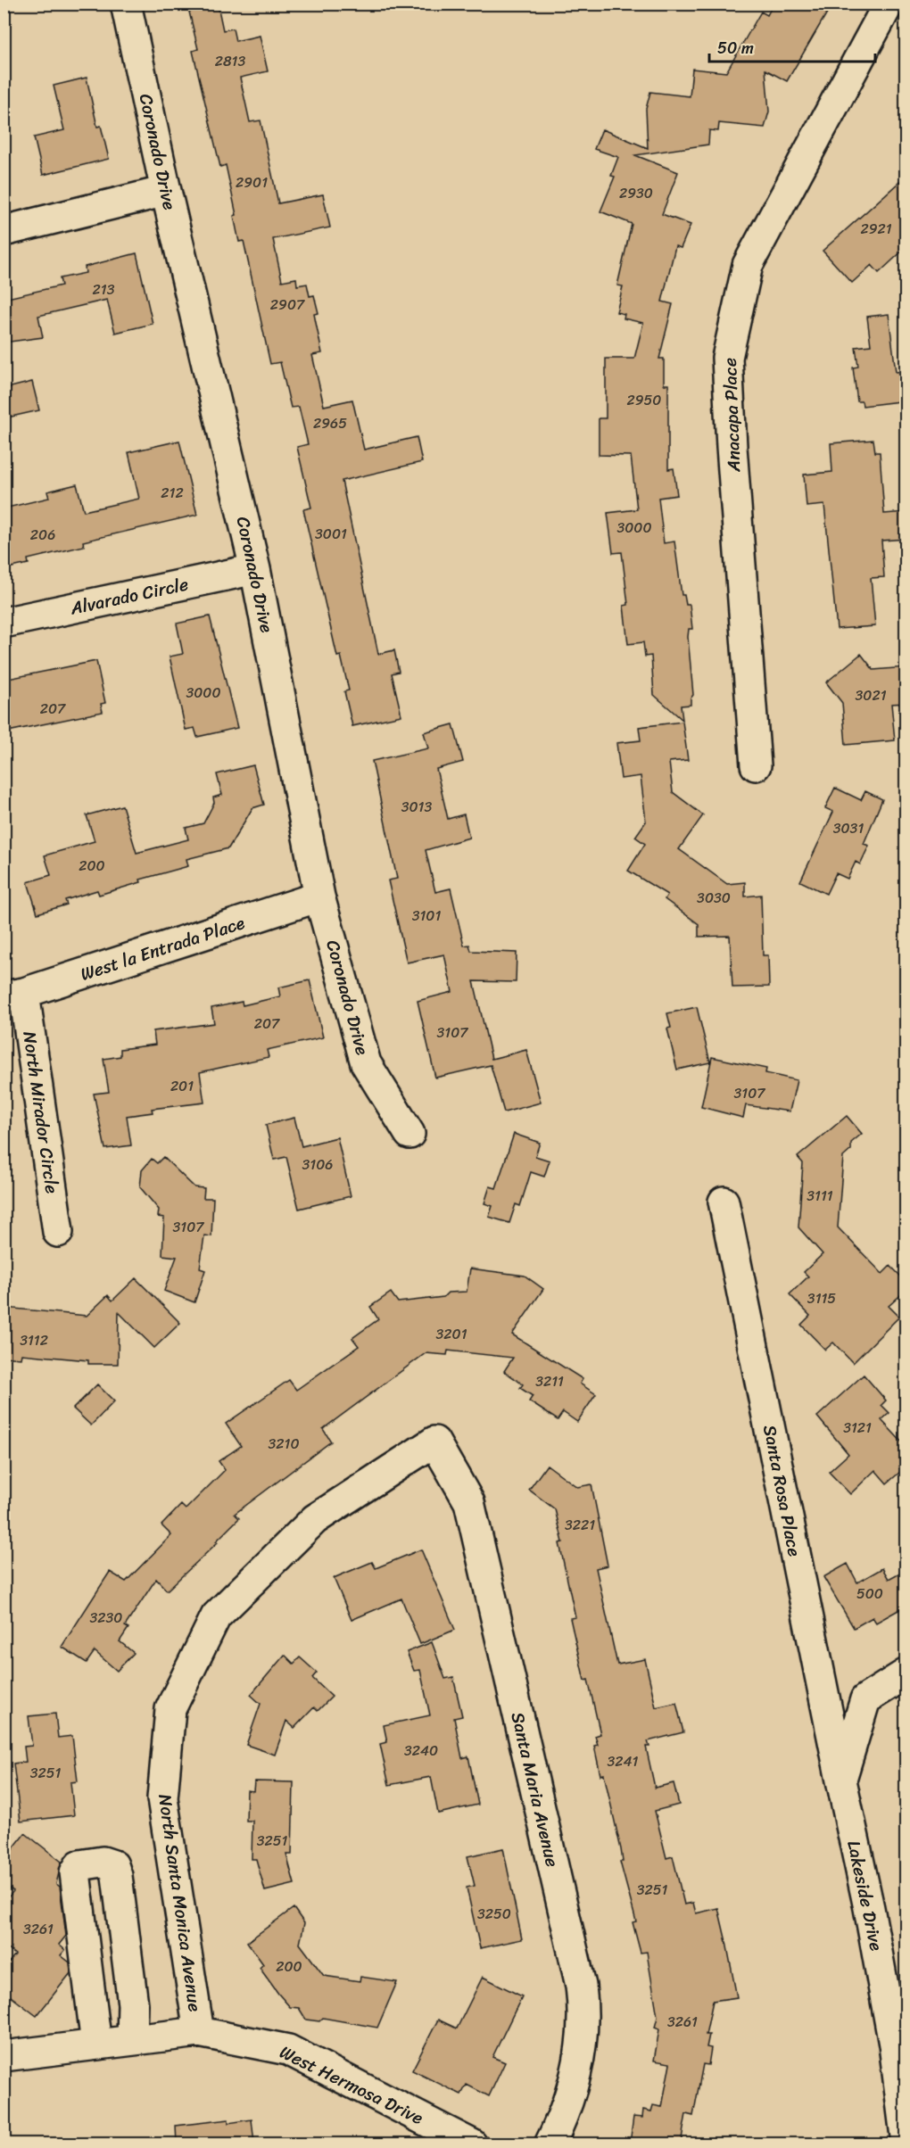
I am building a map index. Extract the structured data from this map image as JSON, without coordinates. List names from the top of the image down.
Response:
{
  "streets": {
    "street": [
      "Coronado Drive",
      "Anacapa Place",
      "Alvarado Circle",
      "West la Entrada Place",
      "North Mirador Circle",
      "Santa Rosa Place",
      "Santa Maria Avenue",
      "Lakeside Drive",
      "North Santa Monica Avenue",
      "West Hermosa Drive"
    ]
  },
  "crossings": [
    ["Coronado Drive", "Alvarado Circle"],
    ["Coronado Drive", "West la Entrada Place"],
    ["West la Entrada Place", "North Mirador Circle"],
    ["Santa Rosa Place", "Lakeside Drive"],
    ["Santa Maria Avenue", "North Santa Monica Avenue"],
    ["North Santa Monica Avenue", "West Hermosa Drive"]
  ],
  "house_numbers": [
    "2813",
    "2901",
    "2930",
    "2921",
    "213",
    "2907",
    "2950",
    "2965",
    "212",
    "3000",
    "3001",
    "206",
    "3000",
    "3021",
    "207",
    "3013",
    "3031",
    "200",
    "3030",
    "3101",
    "207",
    "3107",
    "201",
    "3107",
    "3106",
    "3111",
    "3107",
    "3115",
    "3201",
    "3112",
    "3211",
    "3121",
    "3210",
    "3221",
    "500",
    "3230",
    "3240",
    "3241",
    "3251",
    "3251",
    "3251",
    "3250",
    "3261",
    "200",
    "3261"
  ],
  "scale_bar": "50 m"
}
